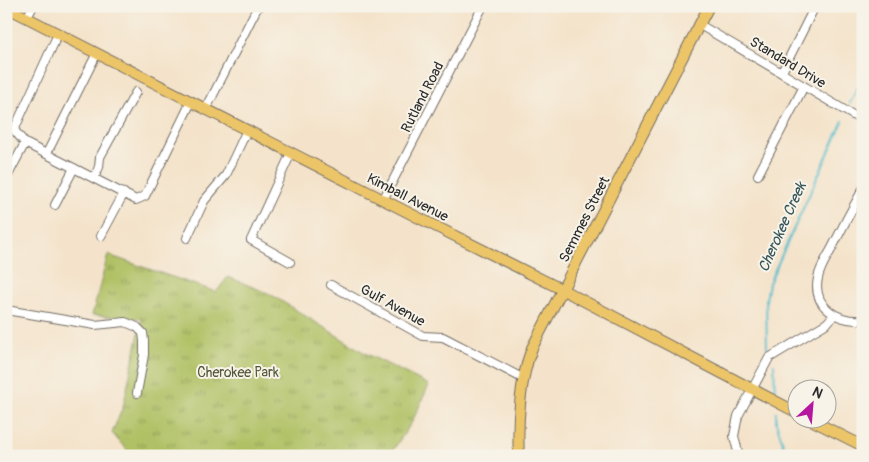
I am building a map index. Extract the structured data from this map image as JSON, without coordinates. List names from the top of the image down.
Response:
{
  "streets": {
    "main road": ["Kimball Avenue", "Semmes Street"],
    "street": ["Standard Drive", "Rutland Road", "Gulf Avenue"]
  },
  "crossings": [
    ["Standard Drive", "Semmes Street"],
    ["Rutland Road", "Kimball Avenue"],
    ["Kimball Avenue", "Semmes Street"],
    ["Semmes Street", "Gulf Avenue"]
  ],
  "water": ["Cherokee Creek"],
  "parks": ["Cherokee Park"],
  "north": "top right"
}
